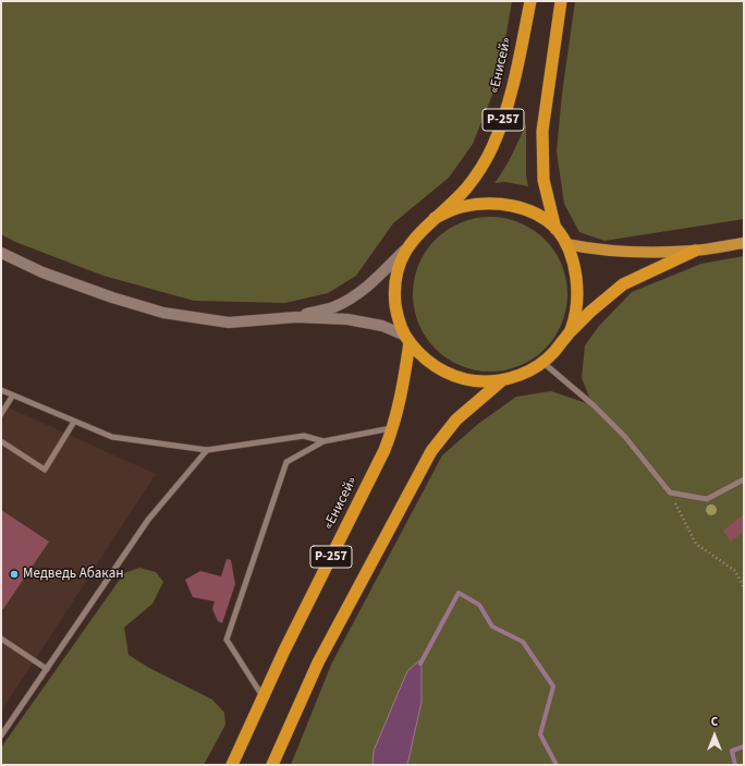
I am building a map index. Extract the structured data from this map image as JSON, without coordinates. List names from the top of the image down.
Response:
{
  "streets": {
    "highway": ["«Енисей»", "Р-257"]
  },
  "places": ["Медведь Абакан"],
  "north": "top"
}
